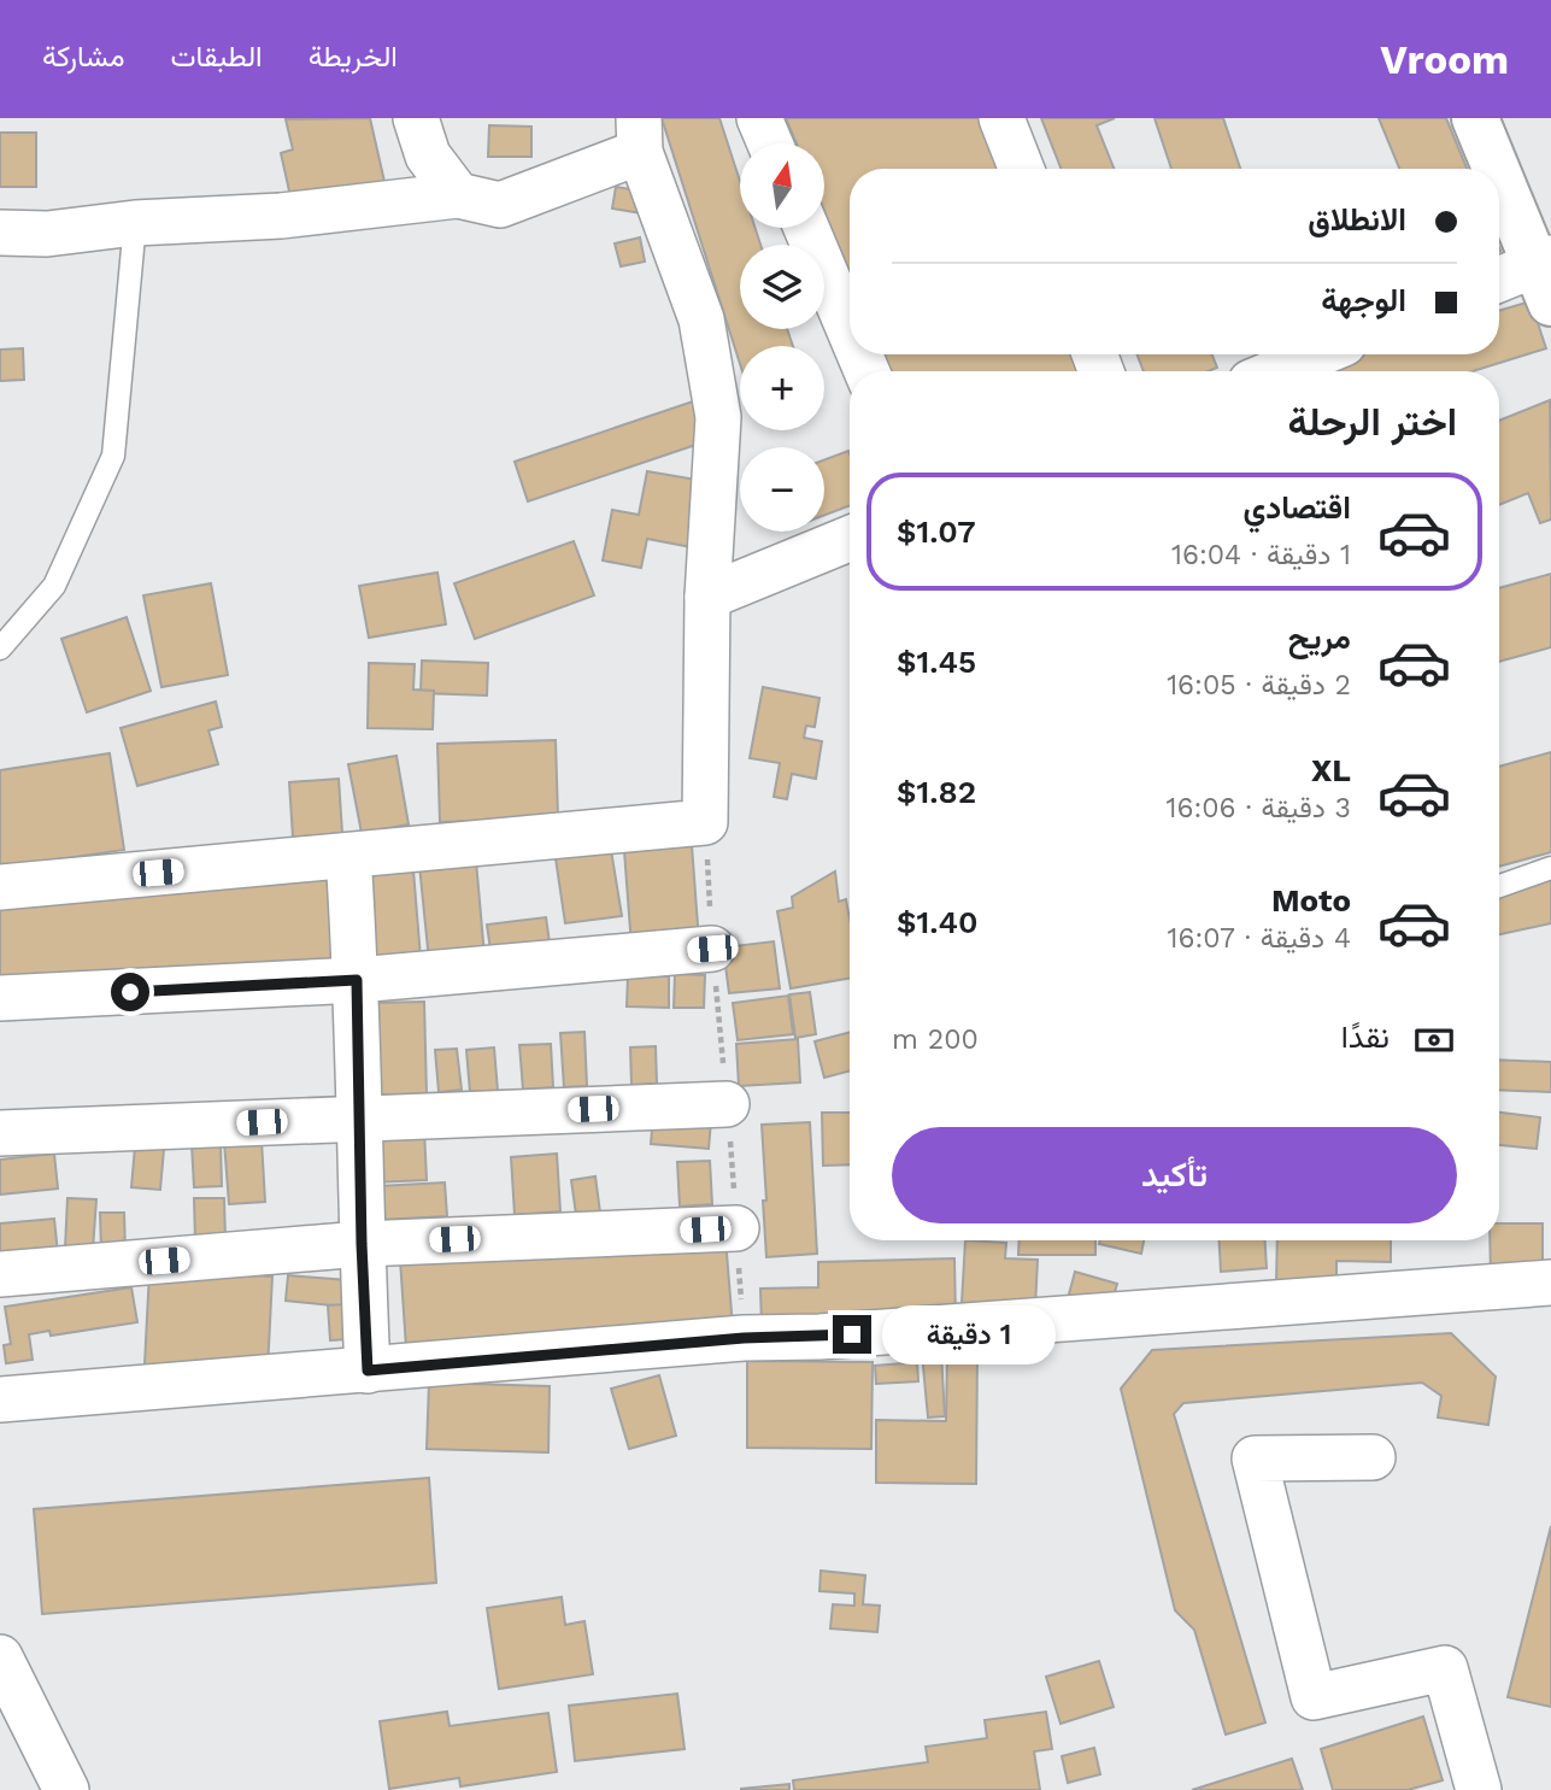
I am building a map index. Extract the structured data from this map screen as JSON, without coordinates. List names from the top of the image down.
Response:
{
  "north": "top",
  "page": {
    "header": "Vroom",
    "nav": ["الخريطة", "الطبقات", "مشاركة"],
    "map_buttons": ["+", "−"],
    "banner": ["الانطلاق", "الوجهة"],
    "heading": "اختر الرحلة",
    "list": [
      {
        "name": "اقتصادي",
        "note": "1 دقيقة · 16:04",
        "value": "$1.07"
      },
      {
        "name": "مريح",
        "note": "2 دقيقة · 16:05",
        "value": "$1.45"
      },
      {
        "name": "XL",
        "note": "3 دقيقة · 16:06",
        "value": "$1.82"
      },
      {
        "name": "Moto",
        "note": "4 دقيقة · 16:07",
        "value": "$1.40"
      }
    ],
    "pay": ["نقدًا", "200 m"],
    "buttons": "تأكيد",
    "bubble": "1 دقيقة"
  }
}
